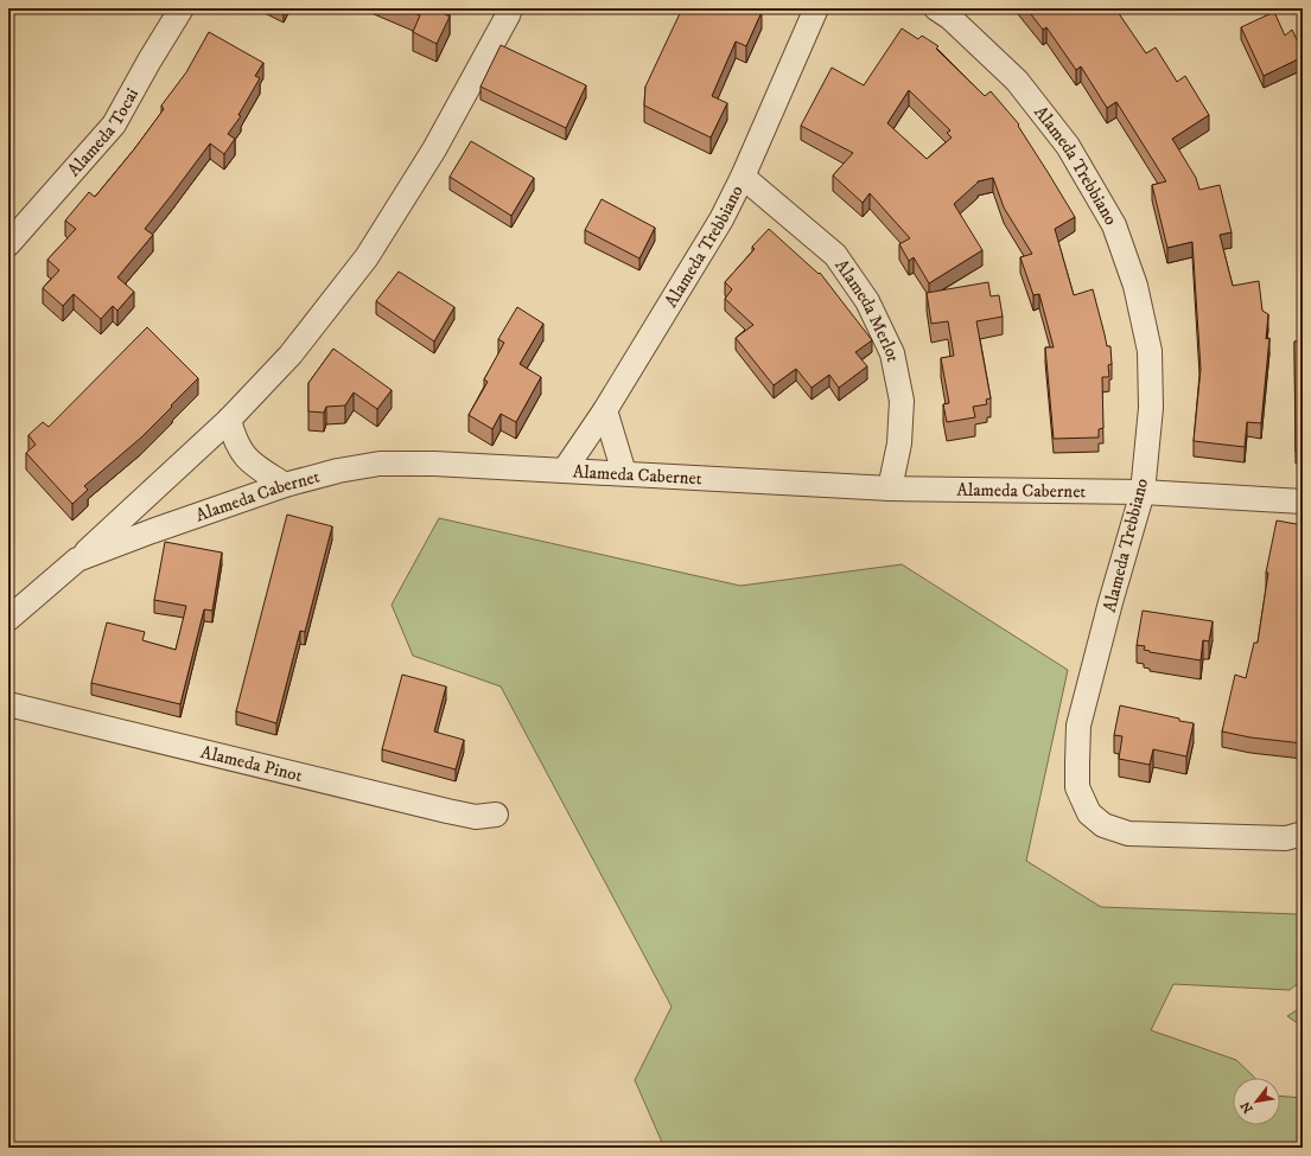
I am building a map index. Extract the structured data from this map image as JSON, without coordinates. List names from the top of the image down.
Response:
{
  "streets": {
    "street": [
      "Alameda Tocai",
      "Alameda Trebbiano",
      "Alameda Merlot",
      "Alameda Cabernet",
      "Alameda Pinot"
    ]
  },
  "crossings": [
    ["Alameda Trebbiano", "Alameda Merlot"],
    ["Alameda Trebbiano", "Alameda Cabernet"],
    ["Alameda Merlot", "Alameda Cabernet"]
  ],
  "north": "bottom left"
}
